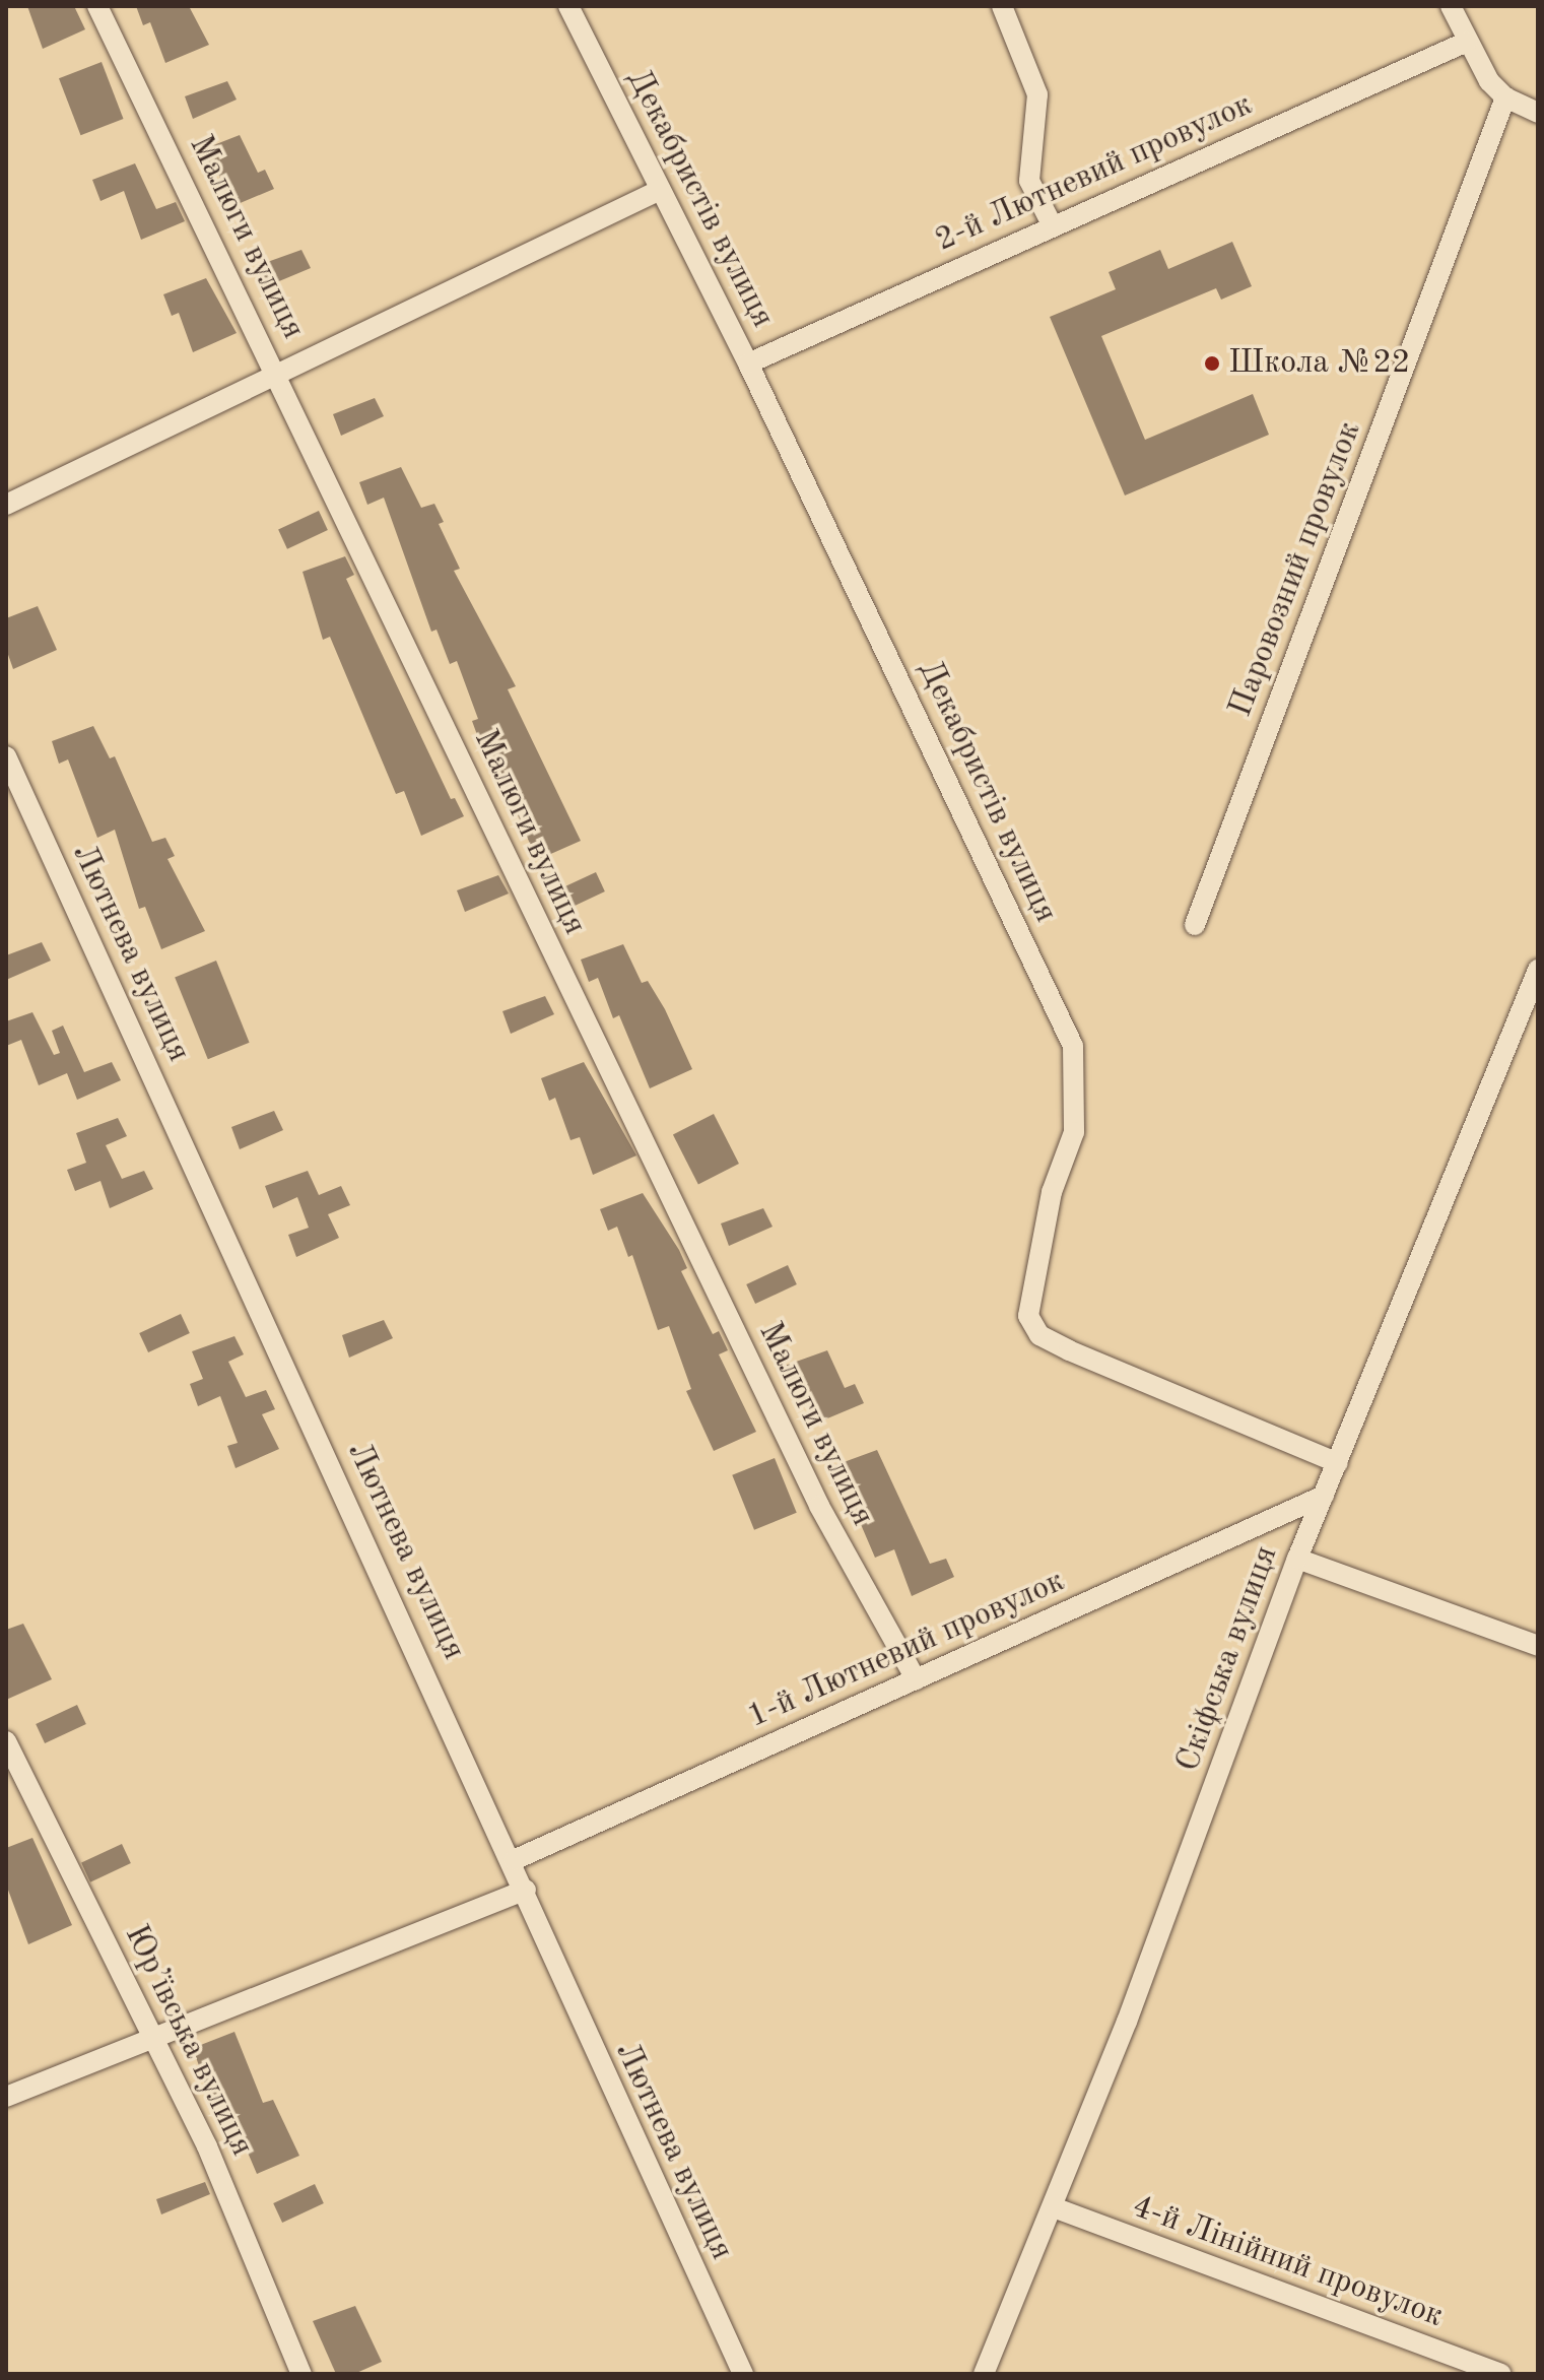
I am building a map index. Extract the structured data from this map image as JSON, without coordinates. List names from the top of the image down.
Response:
{
  "streets": {
    "street": [
      "2-й Лютневий провулок",
      "Декабристів вулиця",
      "Малюги вулиця",
      "Паровозний провулок",
      "Лютнева вулиця",
      "1-й Лютневий провулок",
      "Скіфська вулиця",
      "Юр’ївська вулиця",
      "4-й Лінійний провулок"
    ]
  },
  "crossings": [
    ["2-й Лютневий провулок", "Декабристів вулиця"],
    ["Декабристів вулиця", "Скіфська вулиця"],
    ["Малюги вулиця", "1-й Лютневий провулок"],
    ["Лютнева вулиця", "1-й Лютневий провулок"],
    ["1-й Лютневий провулок", "Скіфська вулиця"],
    ["Скіфська вулиця", "4-й Лінійний провулок"]
  ],
  "places": ["Школа №22"]
}
